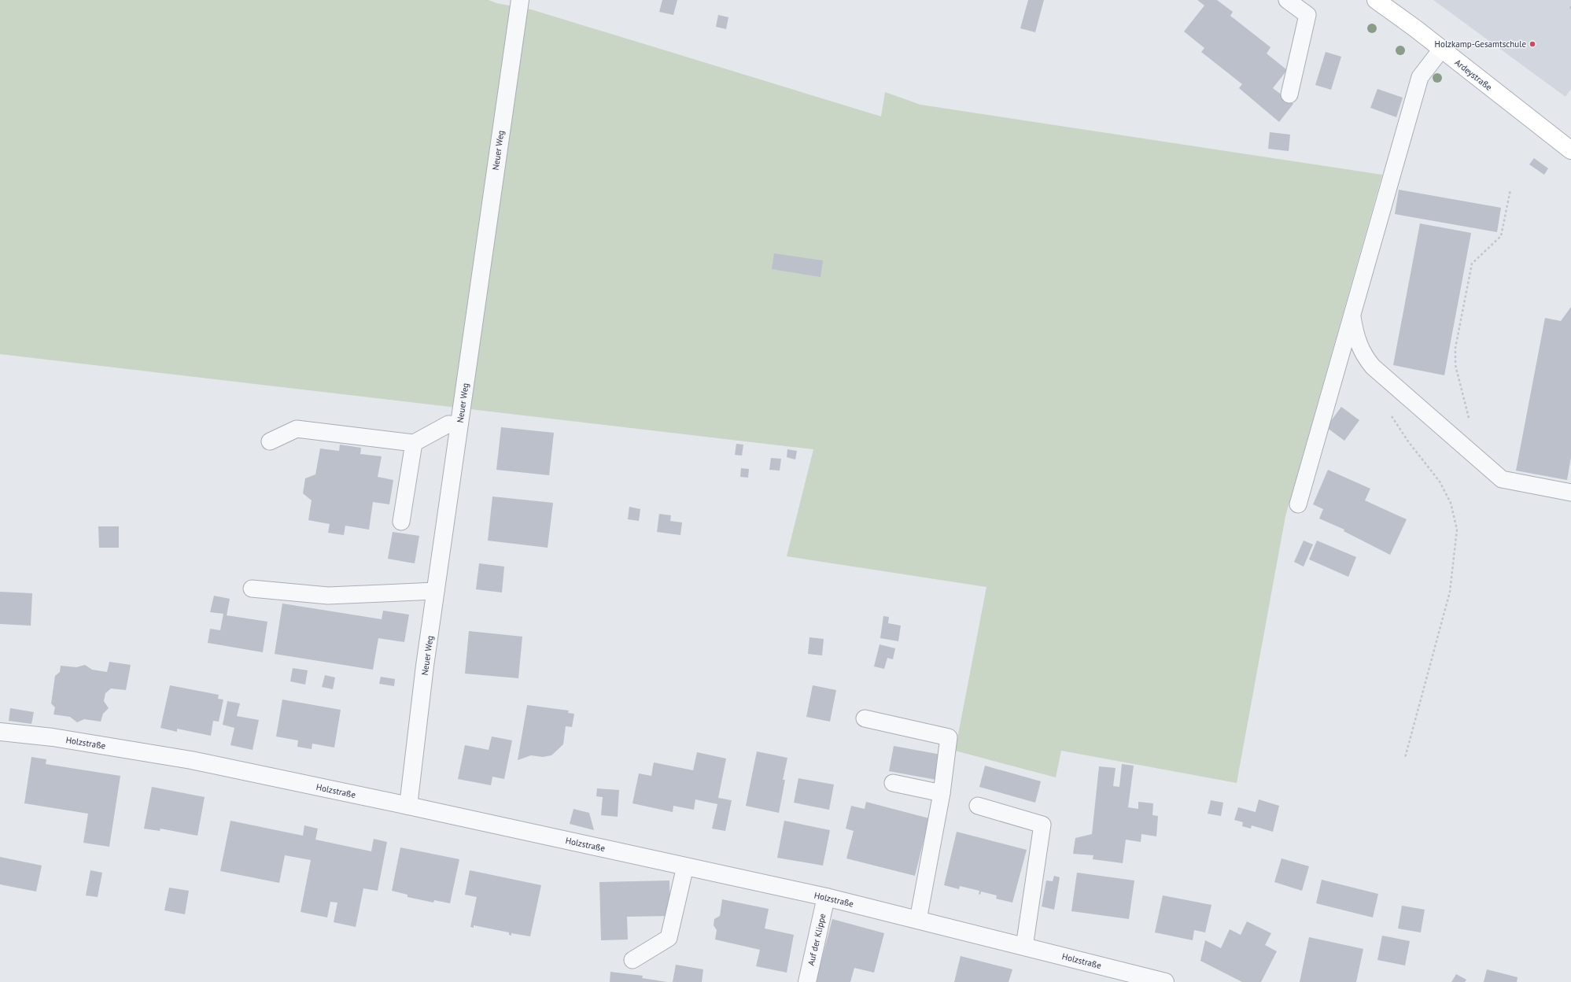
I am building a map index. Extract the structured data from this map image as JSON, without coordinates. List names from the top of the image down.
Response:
{
  "streets": {
    "main road": ["Ardeystraße"],
    "street": ["Neuer Weg", "Holzstraße", "Auf der Klippe"]
  },
  "crossings": [
    ["Neuer Weg", "Holzstraße"],
    ["Holzstraße", "Auf der Klippe"]
  ],
  "places": ["Holzkamp-Gesamtschule"]
}
